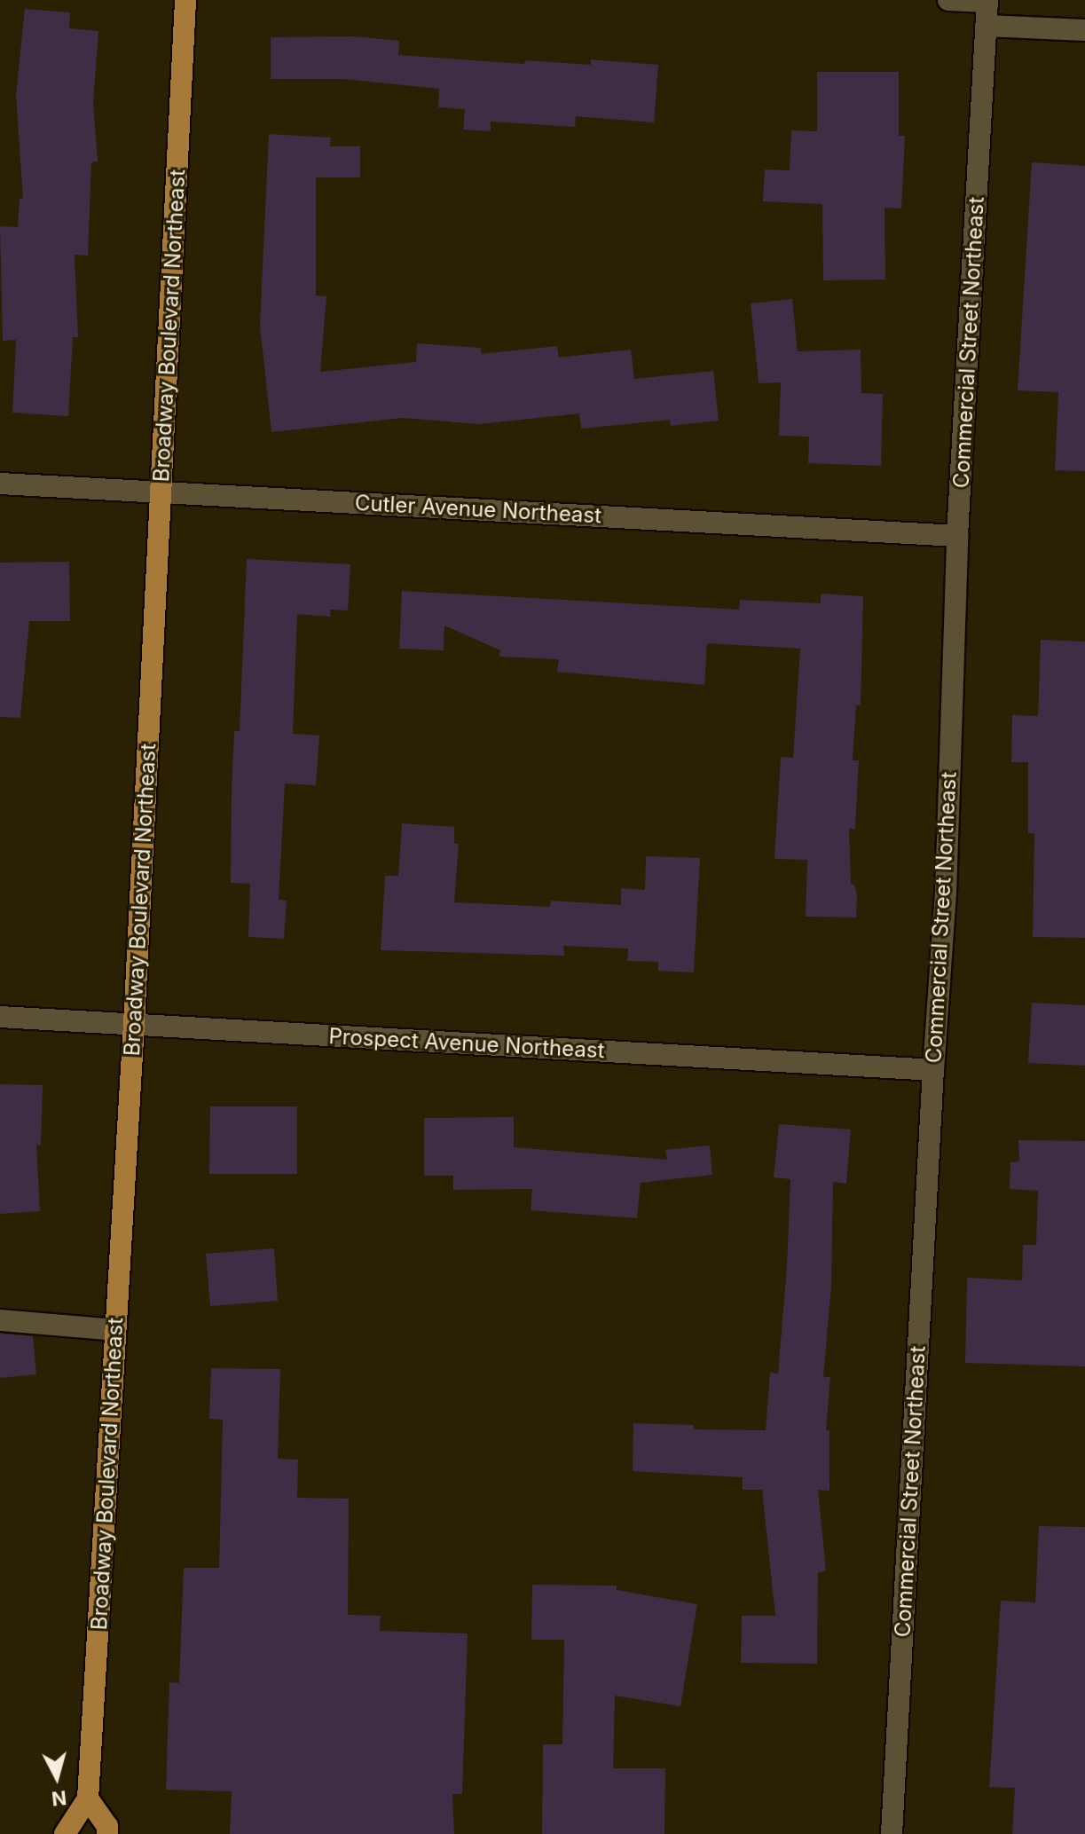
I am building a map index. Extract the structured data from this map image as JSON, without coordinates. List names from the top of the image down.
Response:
{
  "streets": {
    "main road": ["Broadway Boulevard Northeast"],
    "street": ["Commercial Street Northeast", "Cutler Avenue Northeast", "Prospect Avenue Northeast"]
  },
  "crossings": [
    ["Broadway Boulevard Northeast", "Cutler Avenue Northeast"],
    ["Broadway Boulevard Northeast", "Prospect Avenue Northeast"],
    ["Commercial Street Northeast", "Cutler Avenue Northeast"],
    ["Commercial Street Northeast", "Prospect Avenue Northeast"]
  ],
  "north": "bottom"
}
